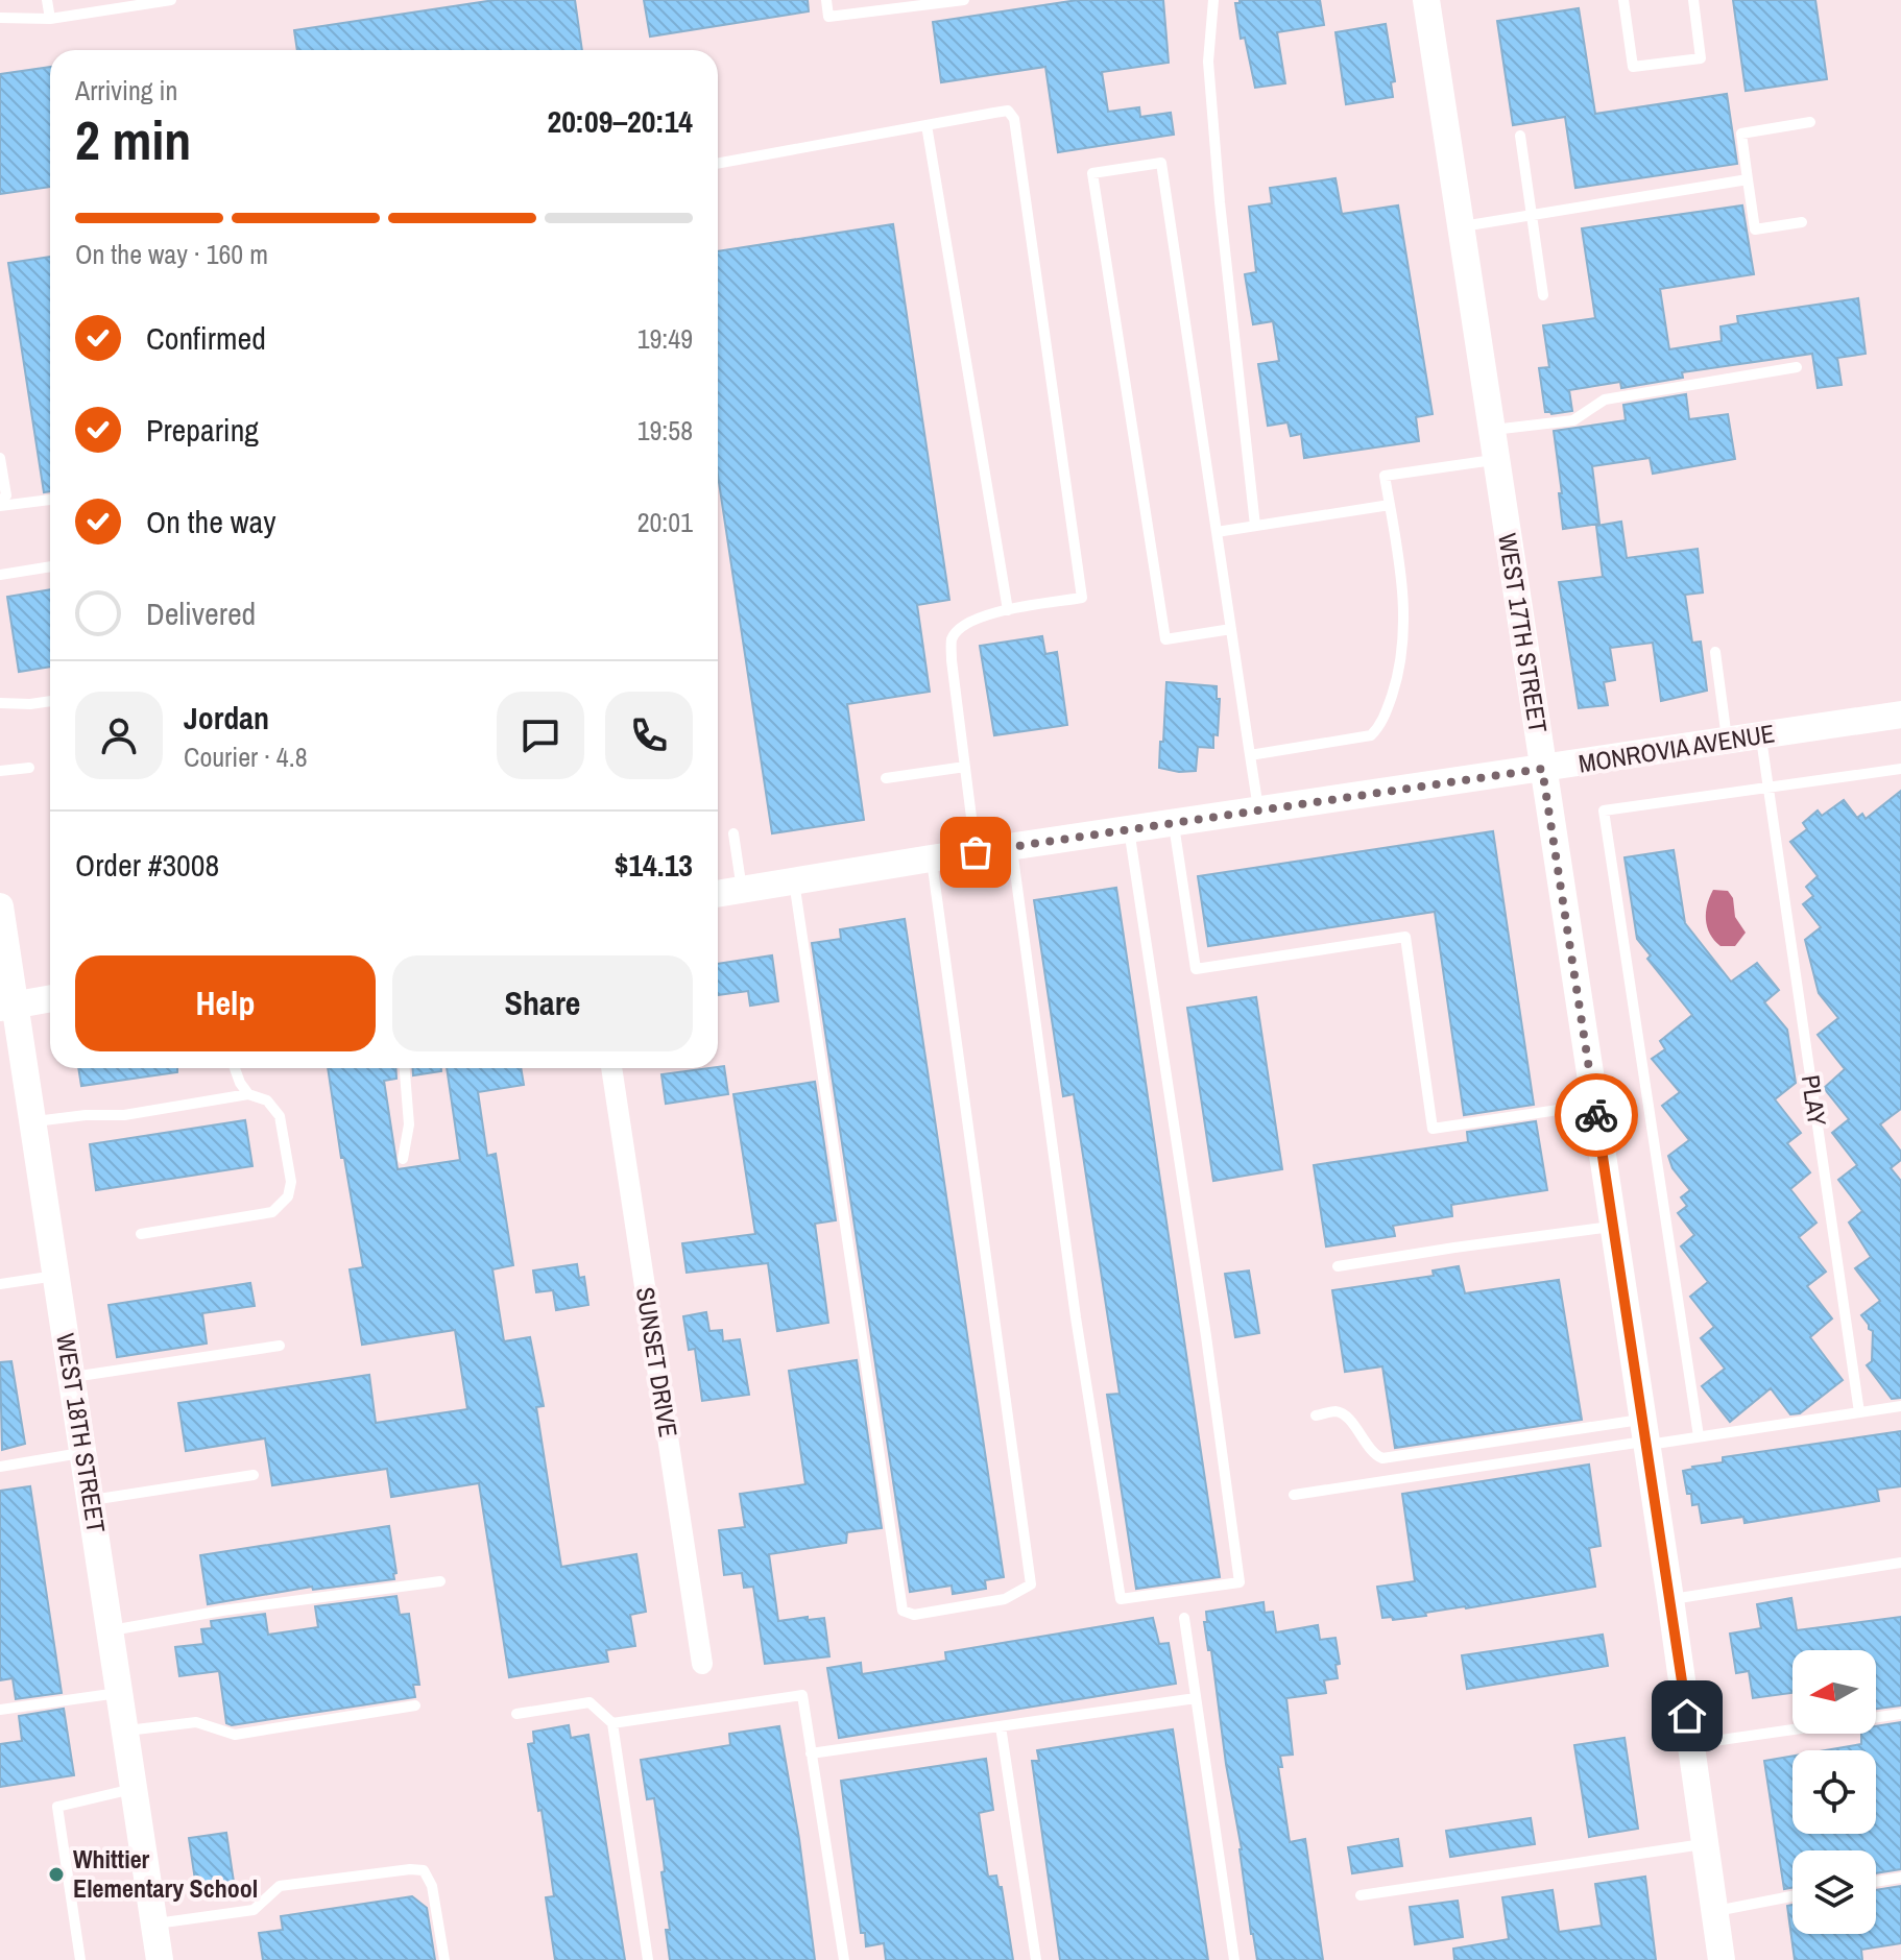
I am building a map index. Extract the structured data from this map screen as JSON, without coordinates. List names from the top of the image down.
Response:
{
  "streets": {
    "street": [
      "WEST 17TH STREET",
      "MONROVIA AVENUE",
      "SUNSET DRIVE",
      "WEST 18TH STREET"
    ],
    "lane": ["PLAY"]
  },
  "crossings": [
    ["WEST 17TH STREET", "MONROVIA AVENUE"],
    ["MONROVIA AVENUE", "PLAY"]
  ],
  "places": ["Whittier Elementary School"],
  "north": "left",
  "page": {
    "heading": ["2 min", "Arriving in", "20:09–20:14"],
    "panel": [
      "Jordan",
      "Courier · 4.8",
      "Order #3008",
      "$14.13"
    ],
    "bar": "On the way · 160 m",
    "list": [
      ["Confirmed", "19:49"],
      ["Preparing", "19:58"],
      ["On the way", "20:01"],
      "Delivered"
    ],
    "buttons": ["Help", "Share"]
  }
}
